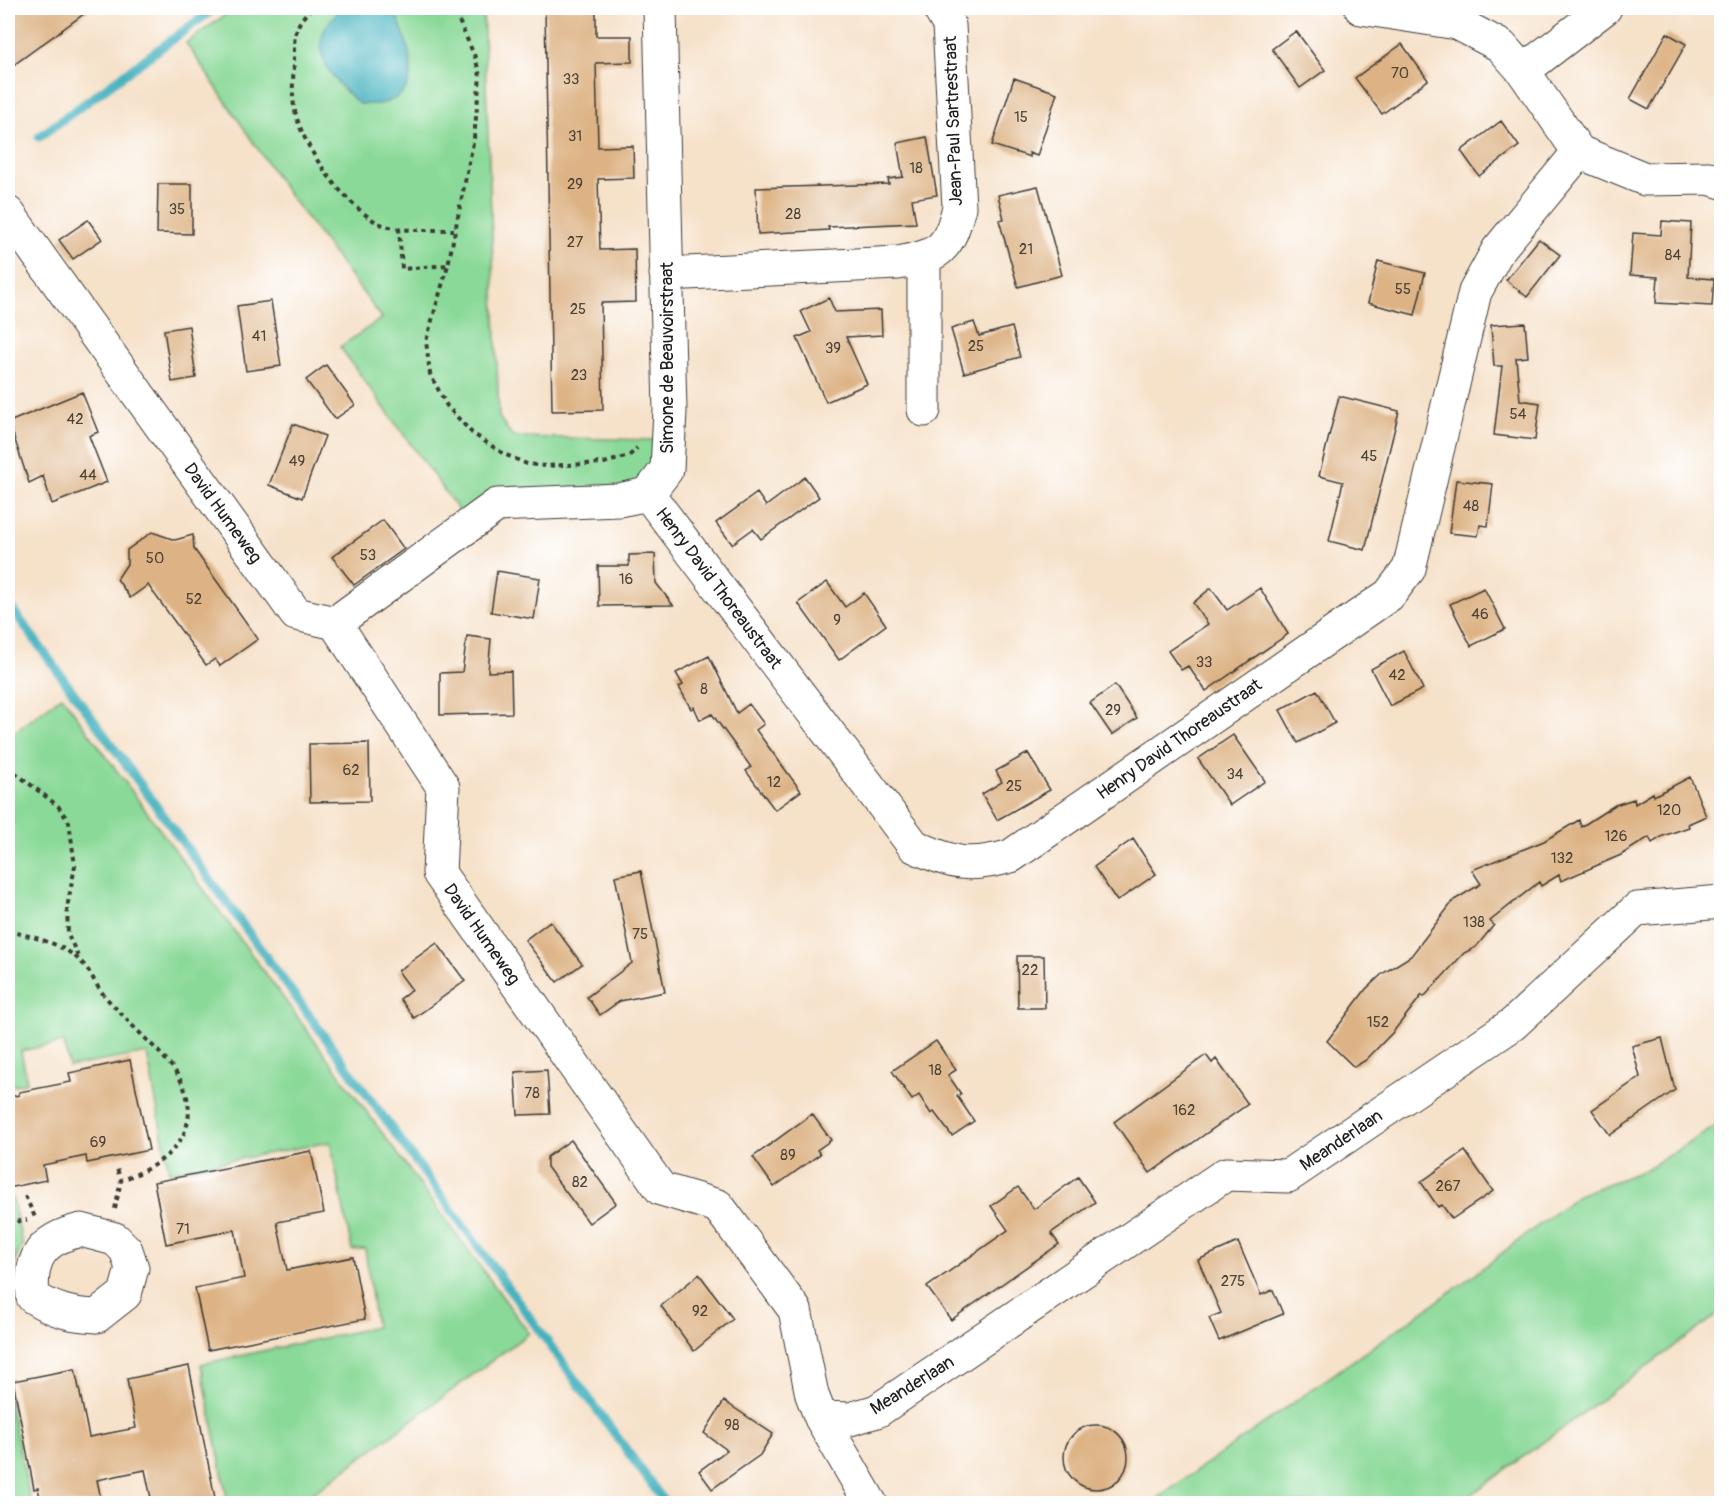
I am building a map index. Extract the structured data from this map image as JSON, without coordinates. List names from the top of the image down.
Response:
{
  "streets": {
    "street": [
      "Jean-Paul Sartrestraat",
      "Simone de Beauvoirstraat",
      "David Humeweg",
      "Henry David Thoreaustraat",
      "Meanderlaan"
    ]
  },
  "crossings": [
    ["Jean-Paul Sartrestraat", "Simone de Beauvoirstraat"],
    ["Simone de Beauvoirstraat", "Henry David Thoreaustraat"],
    ["David Humeweg", "Meanderlaan"]
  ],
  "house_numbers": [
    "70",
    "33",
    "15",
    "31",
    "18",
    "29",
    "35",
    "28",
    "27",
    "21",
    "84",
    "55",
    "25",
    "41",
    "25",
    "39",
    "23",
    "54",
    "42",
    "45",
    "49",
    "44",
    "48",
    "53",
    "50",
    "16",
    "52",
    "46",
    "9",
    "33",
    "42",
    "8",
    "29",
    "62",
    "34",
    "12",
    "25",
    "120",
    "126",
    "132",
    "138",
    "75",
    "22",
    "152",
    "18",
    "78",
    "162",
    "69",
    "89",
    "82",
    "267",
    "71",
    "275",
    "92",
    "98"
  ]
}
